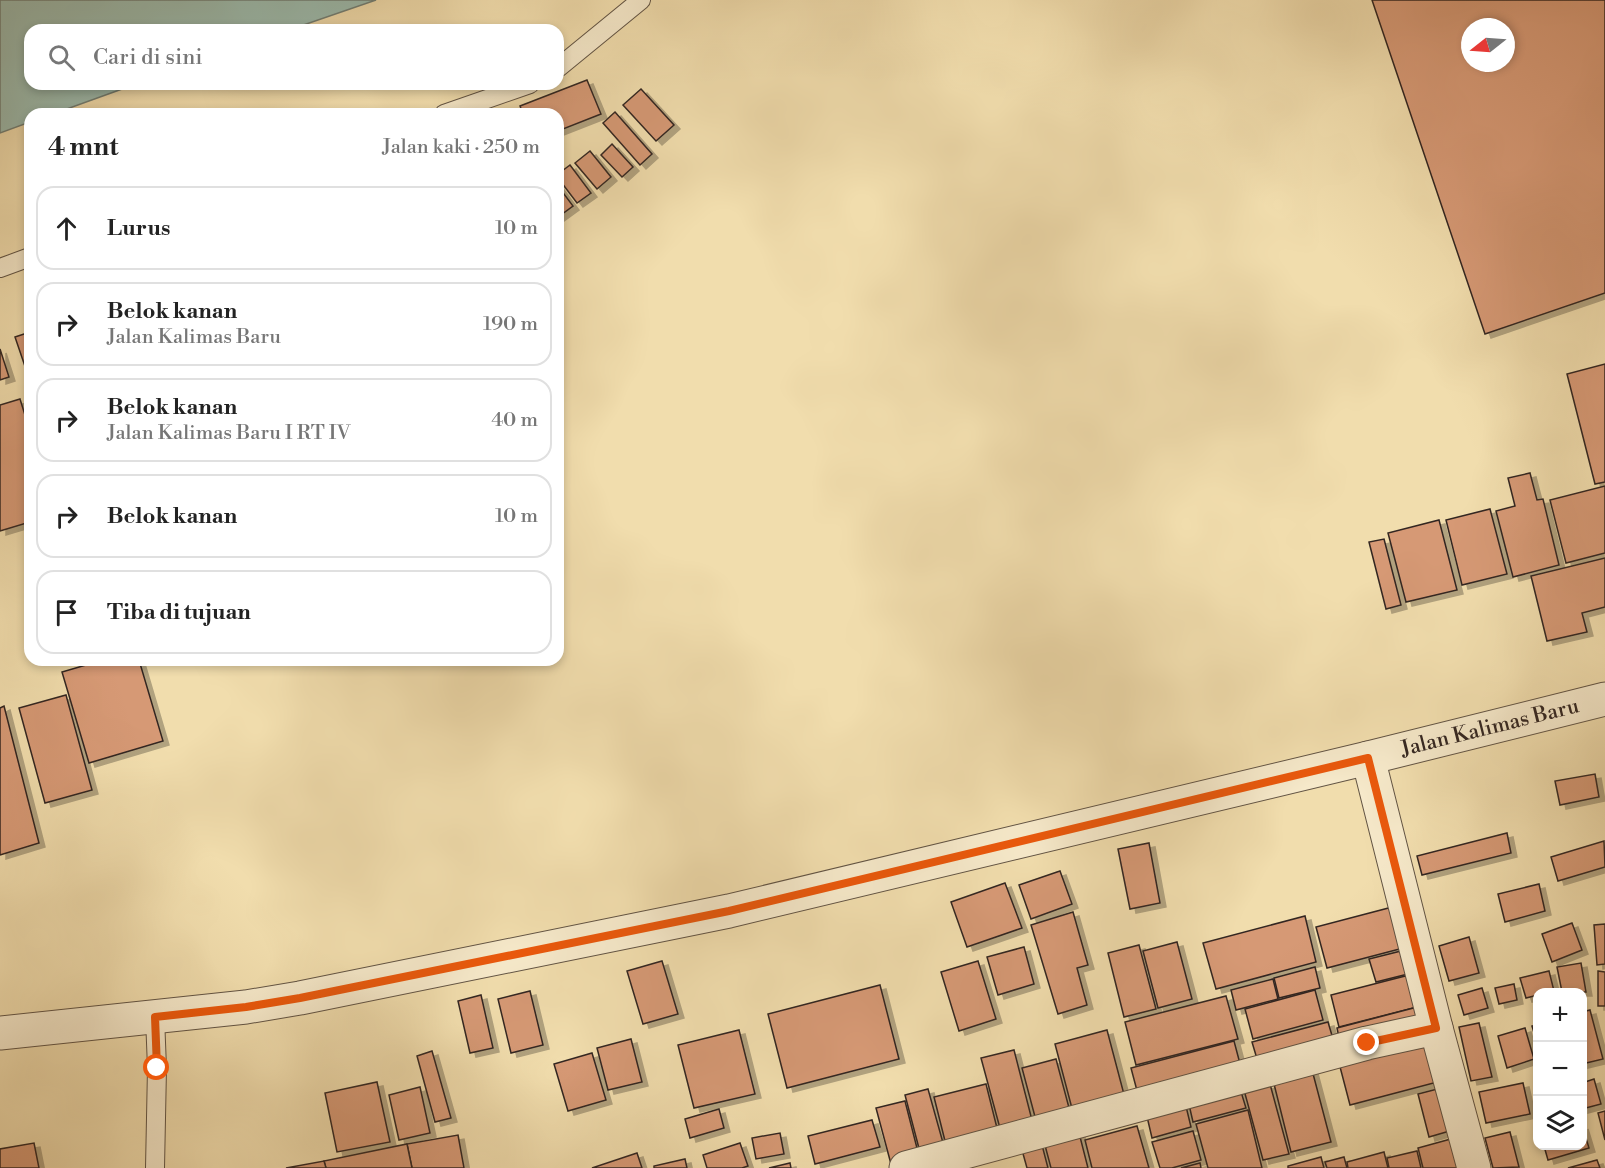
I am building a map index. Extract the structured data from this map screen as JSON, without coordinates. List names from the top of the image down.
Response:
{
  "streets": {
    "street": ["Jalan Kalimas Baru"]
  },
  "north": "left",
  "page": {
    "search": "Cari di sini",
    "heading": ["4 mnt", "Jalan kaki · 250 m"],
    "list": [
      ["Lurus", "10 m"],
      ["Belok kanan", "Jalan Kalimas Baru", "190 m"],
      ["Belok kanan", "Jalan Kalimas Baru I RT IV", "40 m"],
      ["Belok kanan", "10 m"],
      "Tiba di tujuan"
    ],
    "map_buttons": ["+", "−"]
  }
}
